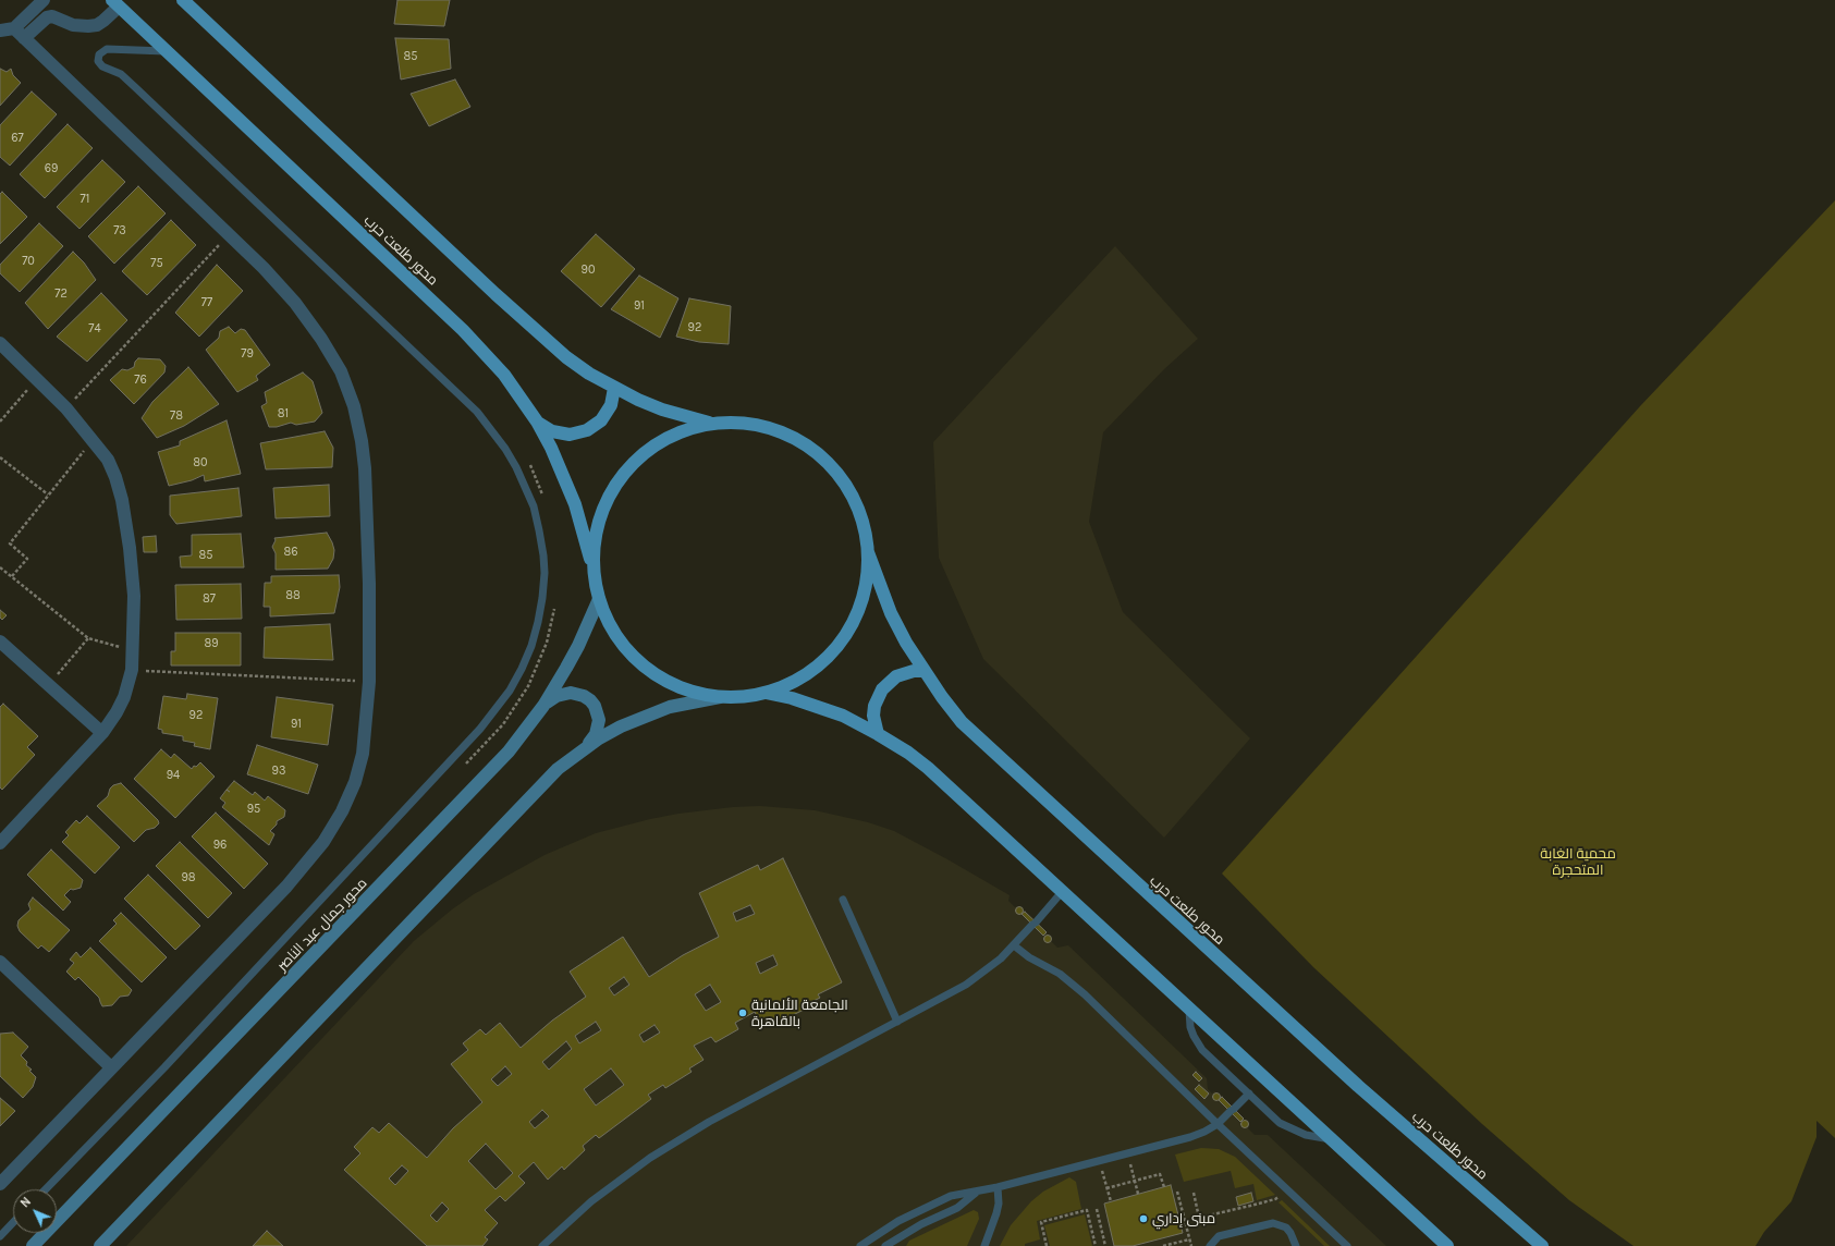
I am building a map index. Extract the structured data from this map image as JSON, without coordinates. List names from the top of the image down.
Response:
{
  "streets": {
    "main road": ["محور طلعت حرب", "محور جمال عبد الناصر"]
  },
  "parks": ["محمية الغابة المتحجرة"],
  "places": ["الجامعة الألمانية بالقاهرة", "مبنى إداري"],
  "house_numbers": [
    "85",
    "67",
    "69",
    "71",
    "73",
    "70",
    "75",
    "90",
    "72",
    "77",
    "91",
    "92",
    "74",
    "79",
    "76",
    "81",
    "78",
    "80",
    "86",
    "85",
    "88",
    "87",
    "89",
    "92",
    "91",
    "93",
    "94",
    "95",
    "96",
    "98"
  ],
  "north": "top left"
}
